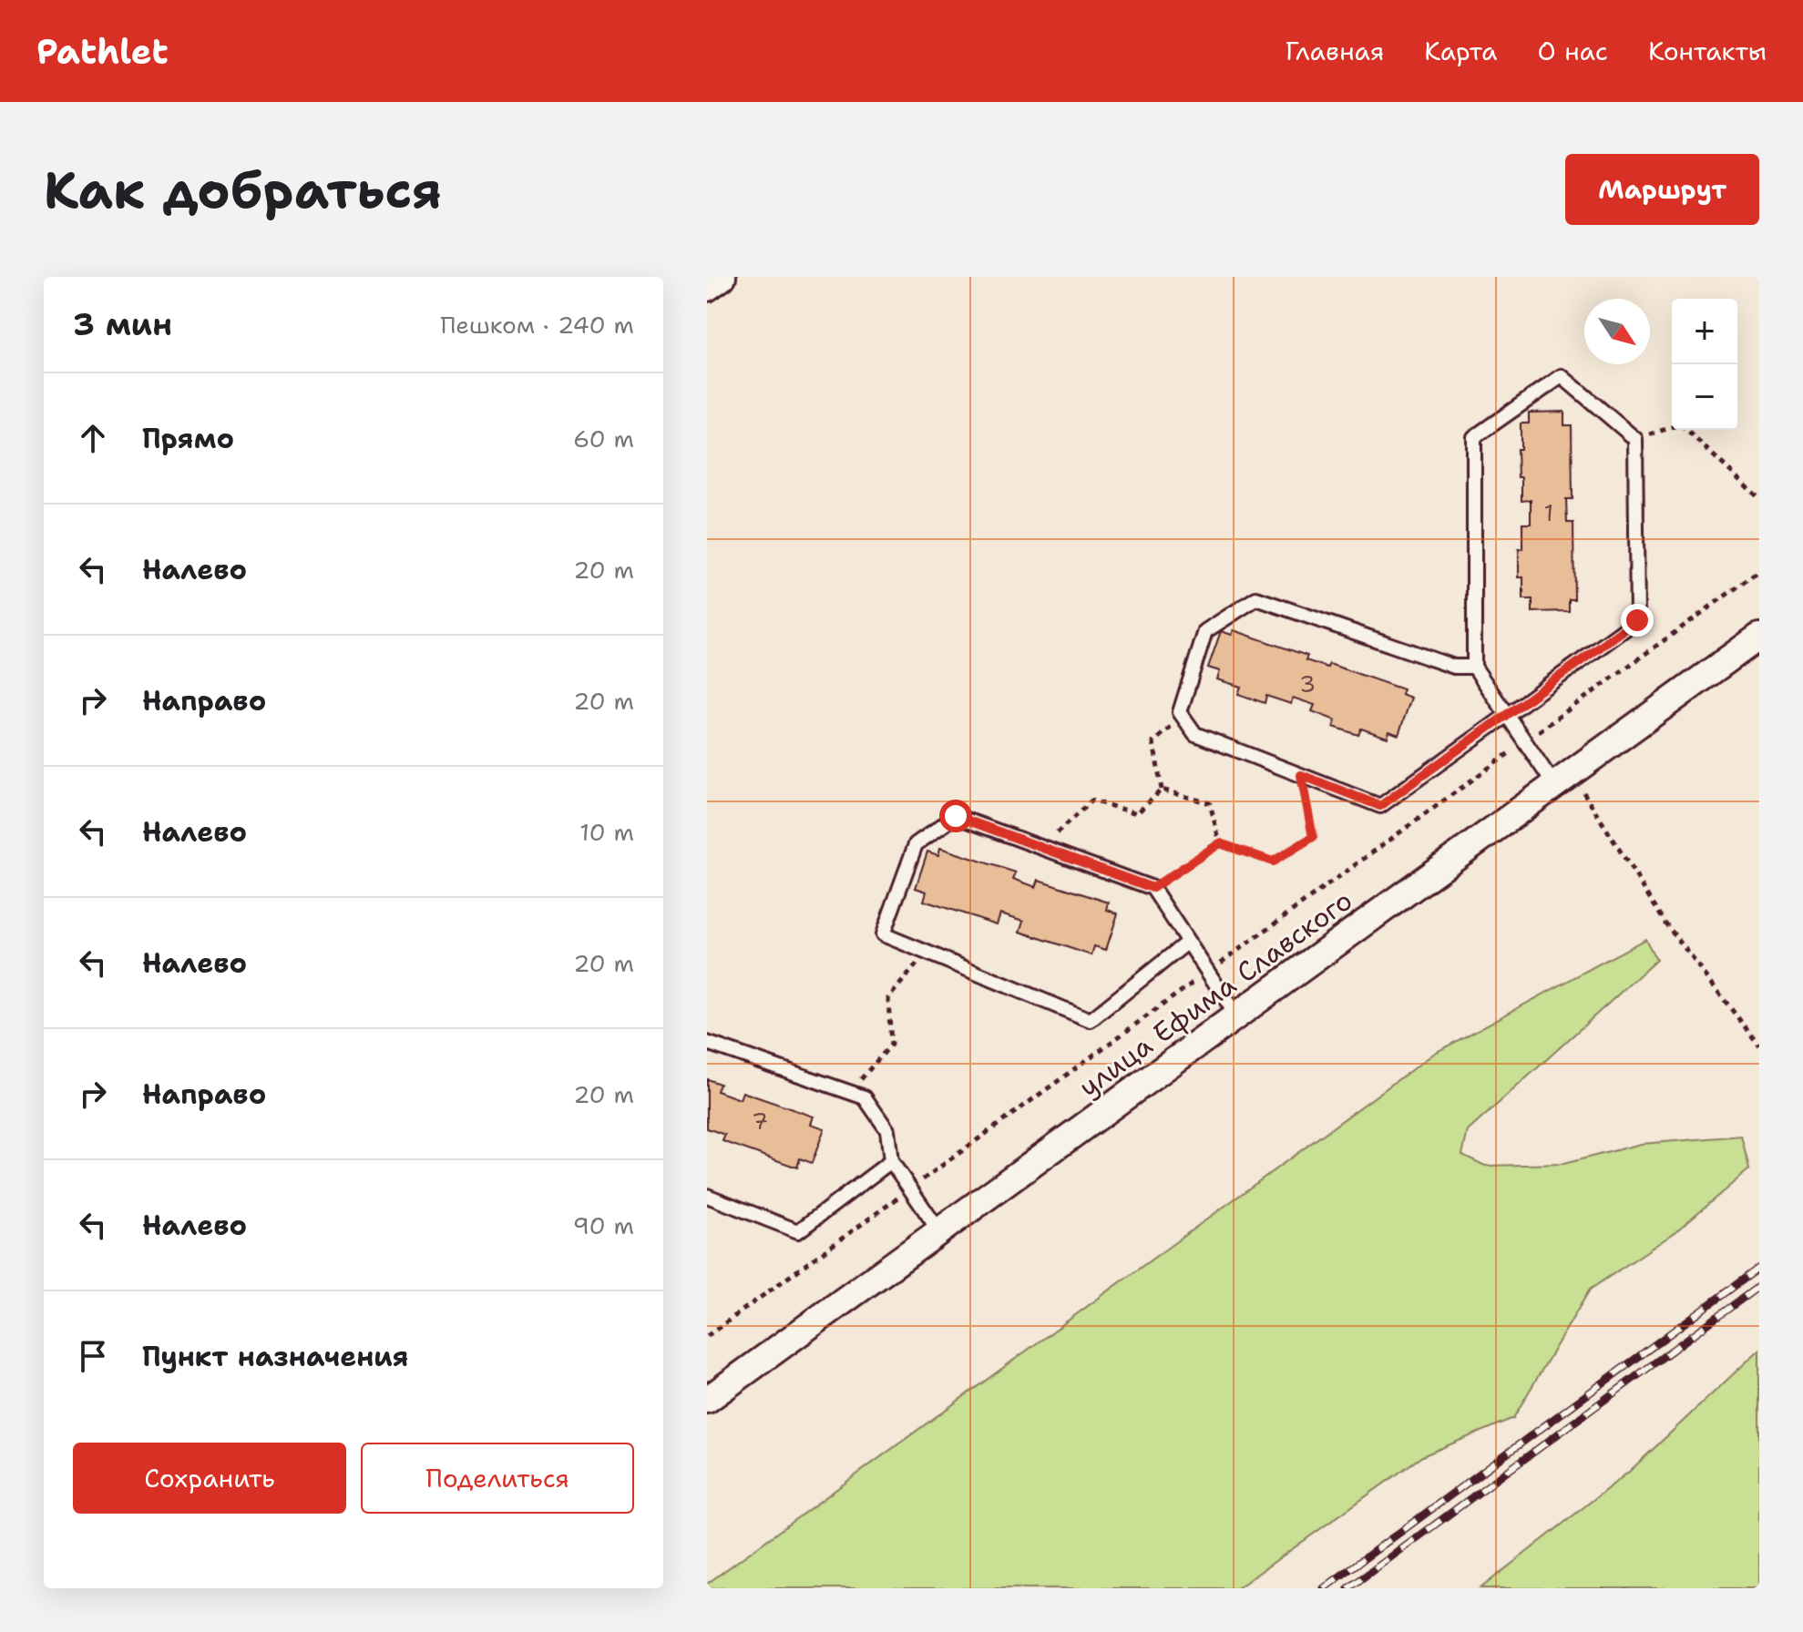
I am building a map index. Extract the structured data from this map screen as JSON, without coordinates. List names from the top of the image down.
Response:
{
  "streets": {
    "street": ["улица Ефима Славского"]
  },
  "house_numbers": ["1", "3", "7"],
  "north": "bottom right",
  "page": {
    "header": "Pathlet",
    "nav": [
      "Главная",
      "Карта",
      "О нас",
      "Контакты"
    ],
    "buttons": [
      "Маршрут",
      ["Сохранить", "Поделиться"]
    ],
    "title": "Как добраться",
    "heading": ["3 мин", "Пешком · 240 m"],
    "map_buttons": ["+", "−"],
    "list": [
      ["Прямо", "60 m"],
      ["Налево", "20 m"],
      ["Направо", "20 m"],
      ["Налево", "10 m"],
      ["Налево", "20 m"],
      ["Направо", "20 m"],
      ["Налево", "90 m"],
      "Пункт назначения"
    ]
  }
}
